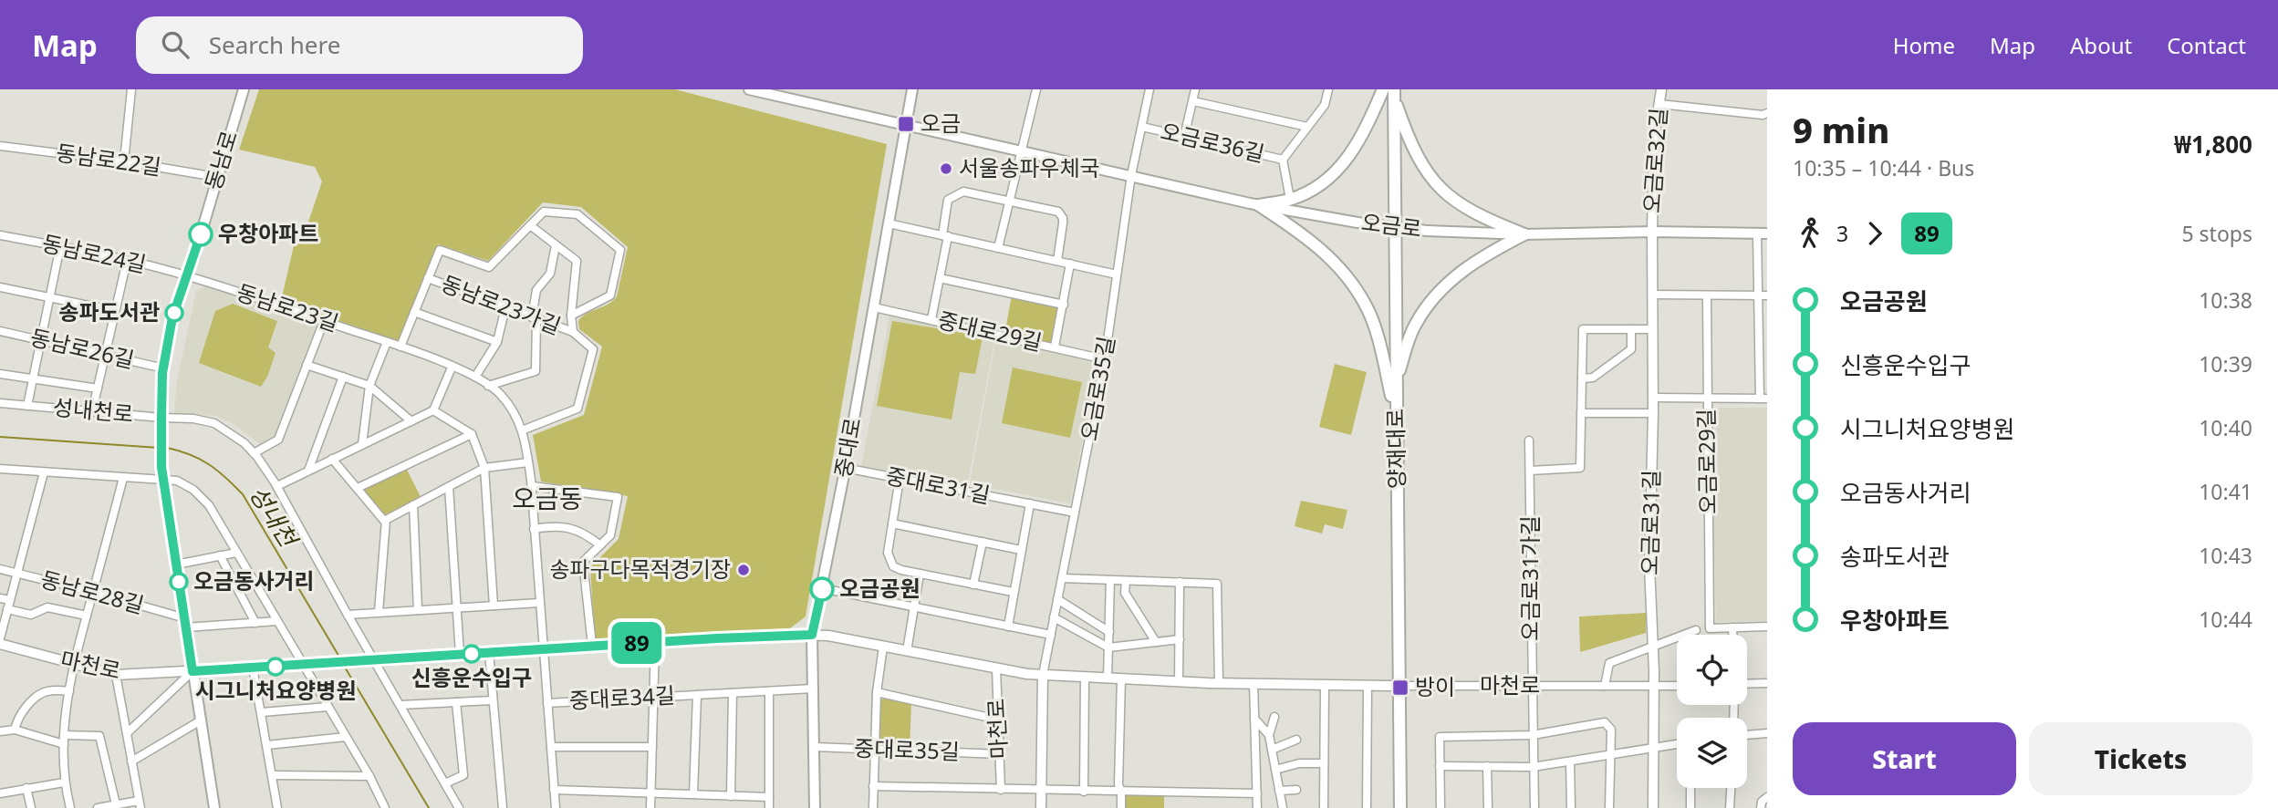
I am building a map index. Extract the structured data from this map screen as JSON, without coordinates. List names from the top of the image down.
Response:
{
  "streets": {
    "main road": [
      "동남로",
      "오금로",
      "중대로",
      "양재대로"
    ],
    "street": [
      "오금로36길",
      "동남로22길",
      "오금로32길",
      "동남로24길",
      "동남로23가길",
      "동남로23길",
      "중대로29길",
      "동남로26길",
      "오금로35길",
      "성내천로",
      "오금로29길",
      "중대로31길",
      "오금로31길",
      "오금로31가길",
      "동남로28길",
      "마천로",
      "중대로34길",
      "중대로35길"
    ]
  },
  "crossings": [
    ["오금로36길", "오금로"],
    ["오금로36길", "오금로35길"],
    ["동남로22길", "동남로"],
    ["동남로", "동남로24길"],
    ["동남로", "동남로23길"],
    ["동남로", "동남로26길"],
    ["동남로", "성내천로"],
    ["오금로32길", "오금로"],
    ["오금로32길", "오금로31길"],
    ["오금로", "오금로35길"],
    ["오금로", "중대로"],
    ["오금로", "오금로31길"],
    ["동남로24길", "동남로23길"],
    ["동남로23가길", "동남로23길"],
    ["동남로23길", "마천로"],
    ["동남로23길", "중대로34길"],
    ["중대로29길", "오금로35길"],
    ["중대로29길", "중대로"],
    ["오금로35길", "중대로31길"],
    ["오금로35길", "마천로"],
    ["성내천로", "마천로"],
    ["중대로", "중대로31길"],
    ["중대로", "마천로"],
    ["중대로", "중대로34길"],
    ["중대로", "중대로35길"],
    ["양재대로", "마천로"],
    ["오금로31길", "마천로"],
    ["오금로31가길", "마천로"],
    ["마천로", "중대로35길"]
  ],
  "districts": ["오금동"],
  "water": ["성내천"],
  "places": {
    "transit": ["오금", "방이"],
    "other": [
      "서울송파우체국",
      "우창아파트",
      "송파도서관",
      "송파구다목적경기장",
      "오금동사거리",
      "오금공원",
      "신흥운수입구",
      "시그니처요양병원"
    ]
  },
  "lines": ["bus line 89"],
  "page": {
    "header": "Map",
    "search": "Search here",
    "nav": [
      "Home",
      "Map",
      "About",
      "Contact"
    ],
    "on_map": "89",
    "heading": ["9 min", "10:35 – 10:44 · Bus", "₩1,800"],
    "legs": ["3", "89", "5 stops"],
    "list": [
      {
        "name": "오금공원",
        "value": "10:38"
      },
      {
        "name": "신흥운수입구",
        "value": "10:39"
      },
      {
        "name": "시그니처요양병원",
        "value": "10:40"
      },
      {
        "name": "오금동사거리",
        "value": "10:41"
      },
      {
        "name": "송파도서관",
        "value": "10:43"
      },
      {
        "name": "우창아파트",
        "value": "10:44"
      }
    ],
    "buttons": ["Start", "Tickets"]
  }
}
